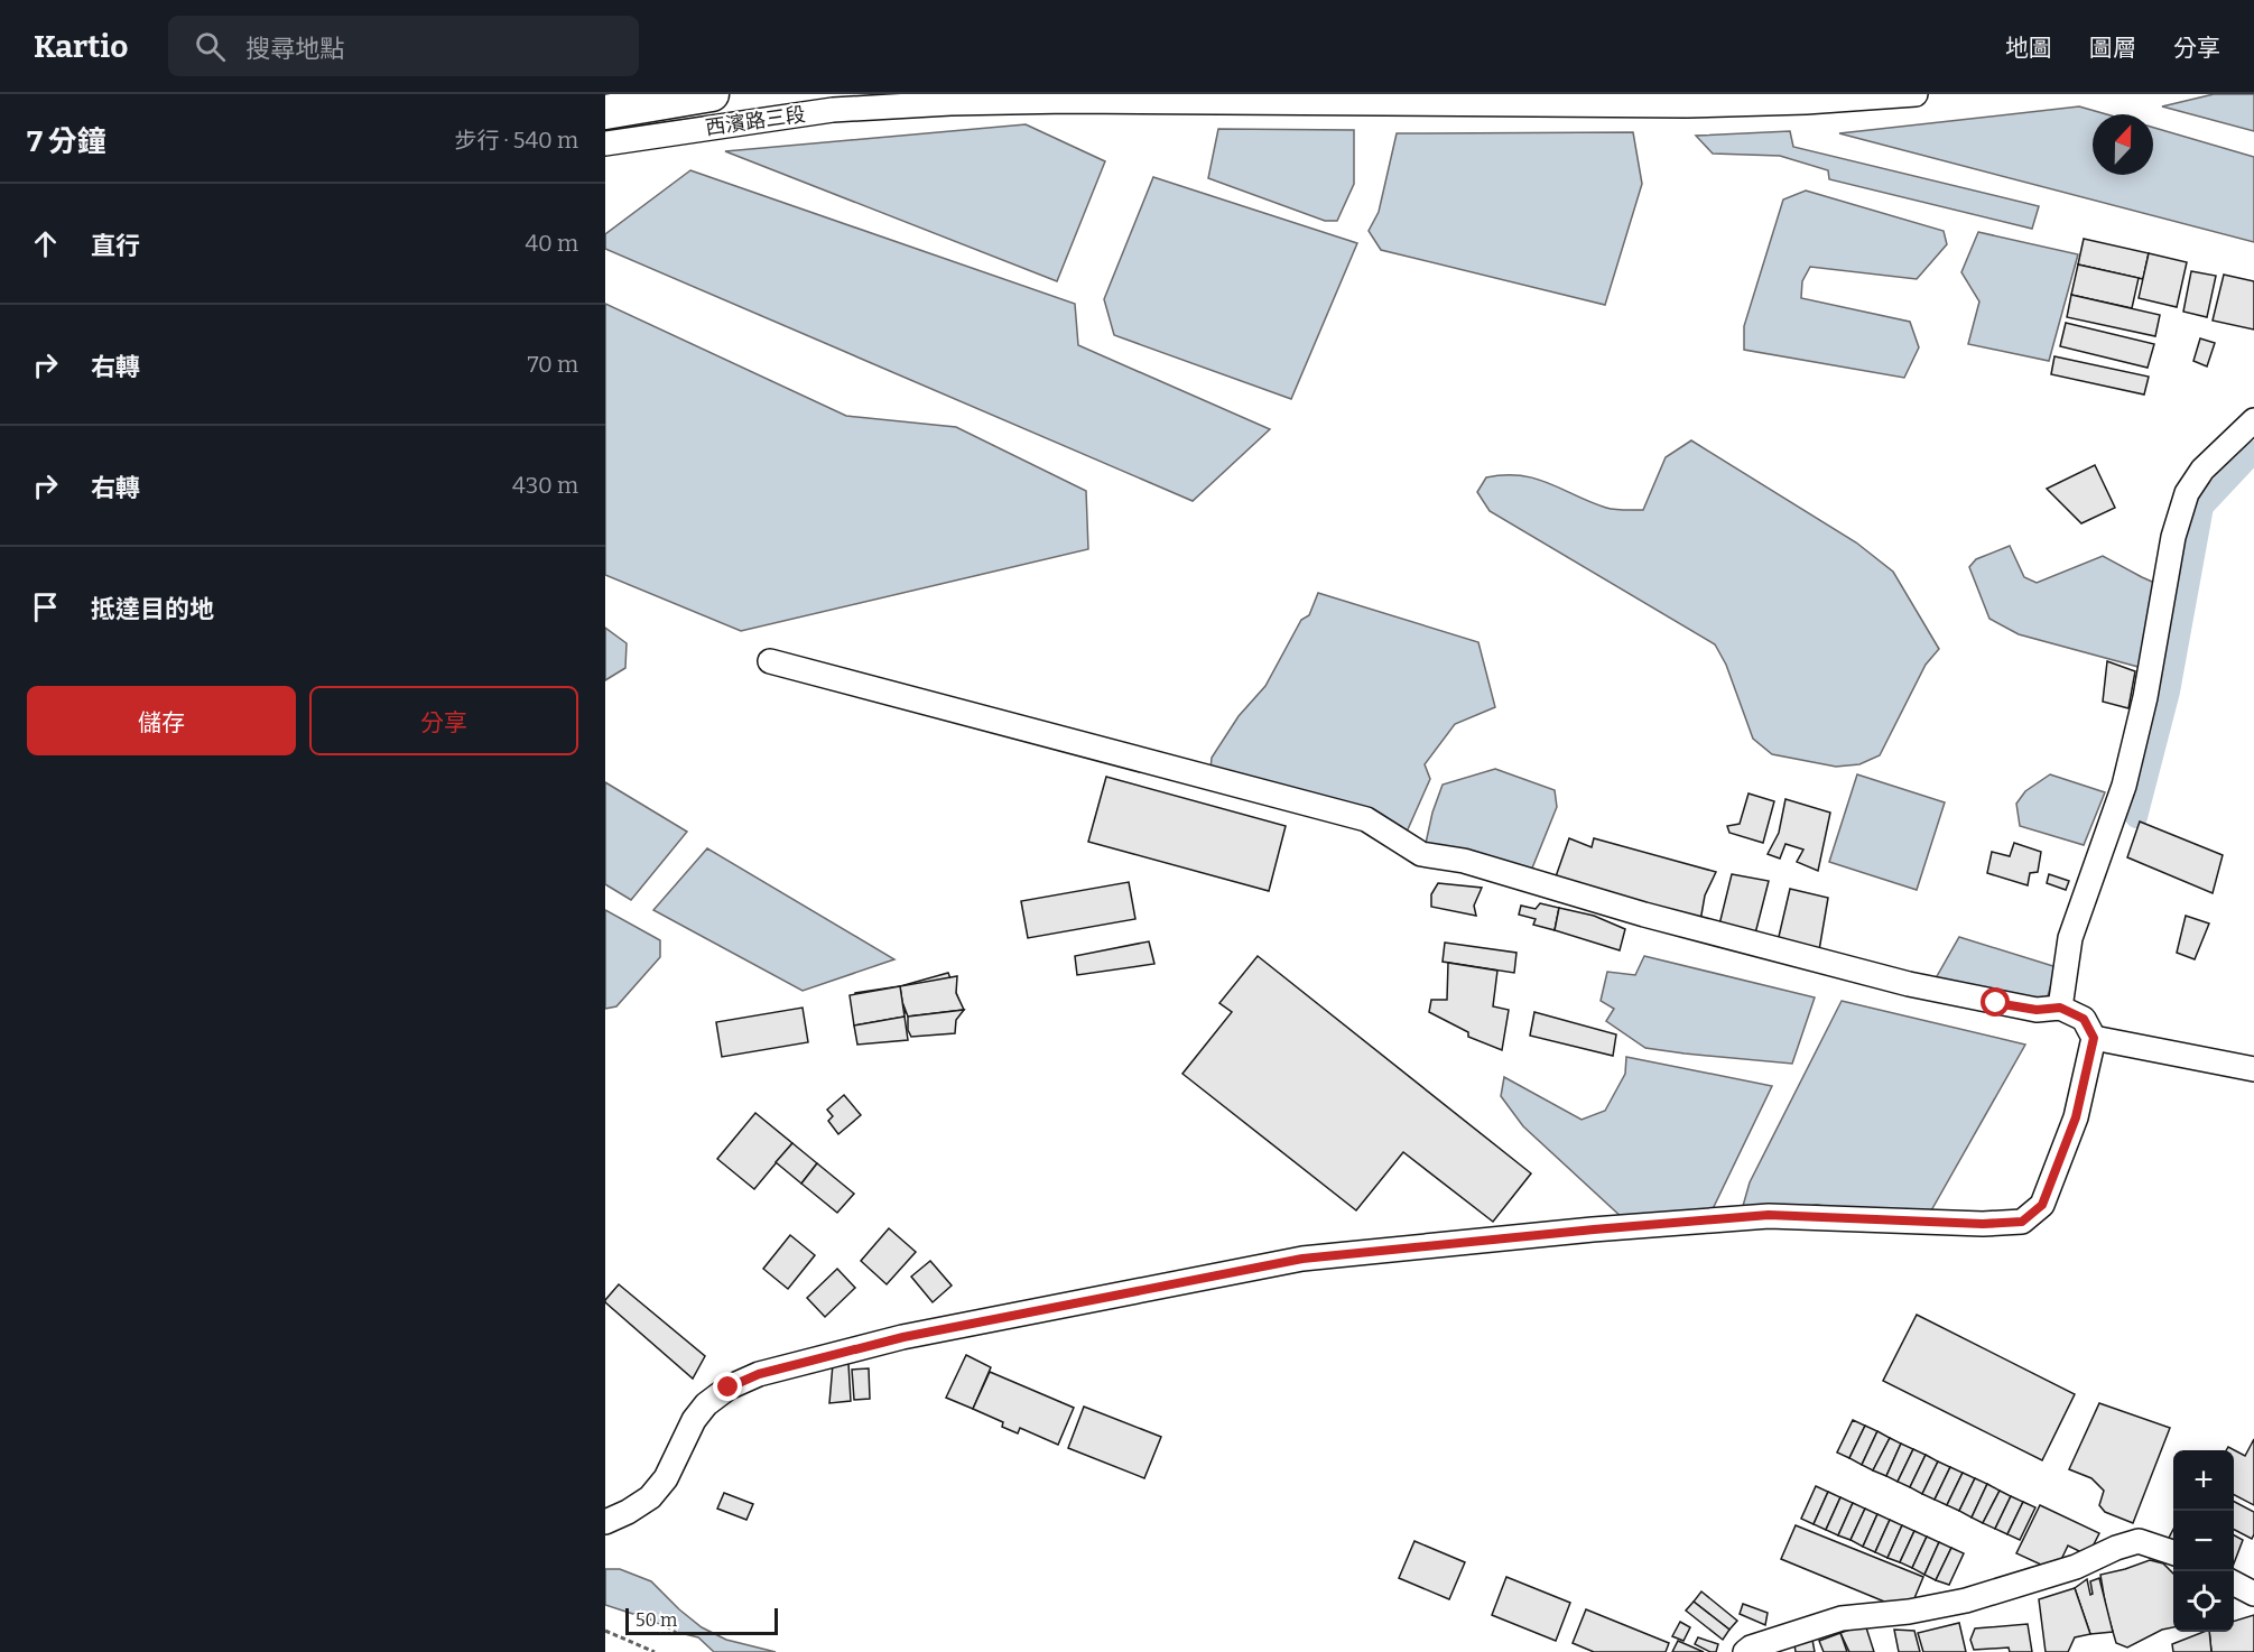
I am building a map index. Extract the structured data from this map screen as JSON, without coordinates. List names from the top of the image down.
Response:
{
  "streets": {
    "street": ["西濱路三段"]
  },
  "scale_bar": "50 m",
  "north": "top",
  "page": {
    "header": "Kartio",
    "search": "搜尋地點",
    "nav": ["地圖", "圖層", "分享"],
    "heading": ["7 分鐘", "步行 · 540 m"],
    "list": [
      ["直行", "40 m"],
      ["右轉", "70 m"],
      ["右轉", "430 m"],
      "抵達目的地"
    ],
    "buttons": ["儲存", "分享"],
    "map_buttons": ["+", "−"],
    "scale": "50 m"
  }
}
